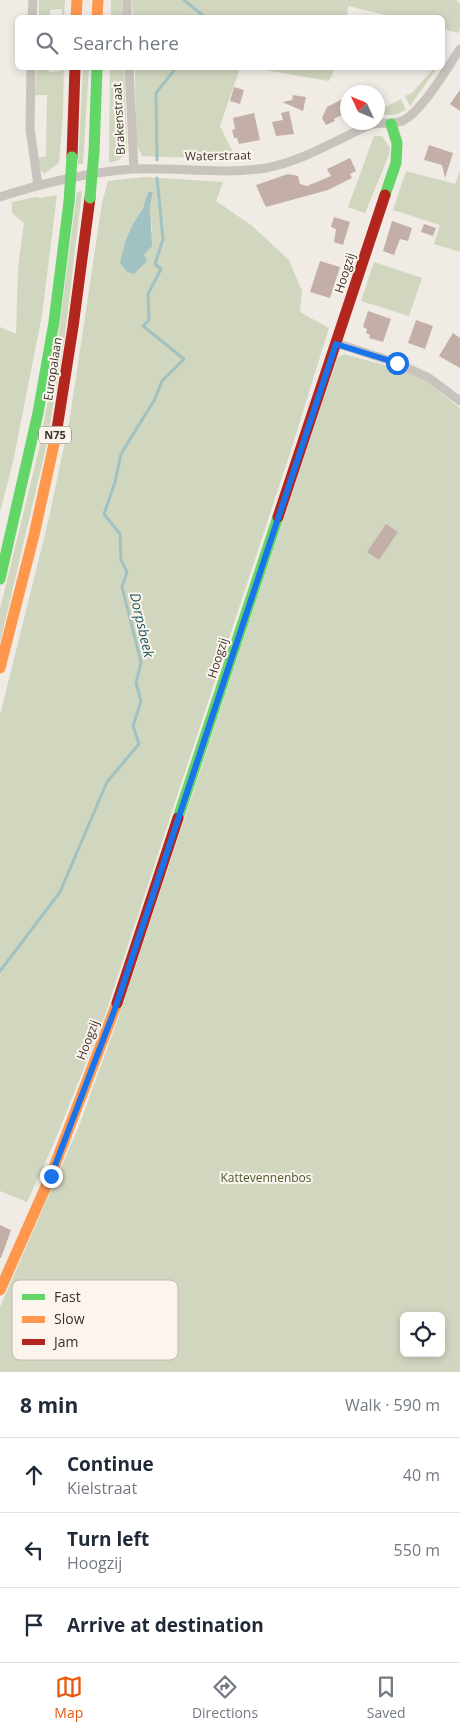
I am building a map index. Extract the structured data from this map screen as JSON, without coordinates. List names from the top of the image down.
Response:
{
  "streets": {
    "main road": ["Hoogzij", "Europalaan", "N75"],
    "street": ["Brakenstraat", "Waterstraat"]
  },
  "crossings": [
    ["Brakenstraat", "Waterstraat"],
    ["Waterstraat", "Hoogzij"]
  ],
  "water": ["Dorpsbeek"],
  "parks": ["Kattevennenbos"],
  "legend": ["Fast", "Slow", "Jam"],
  "north": "top left",
  "page": {
    "search": "Search here",
    "heading": ["8 min", "Walk · 590 m"],
    "list": [
      ["Continue", "Kielstraat", "40 m"],
      ["Turn left", "Hoogzij", "550 m"],
      "Arrive at destination"
    ],
    "nav": ["Map", "Directions", "Saved"]
  }
}
